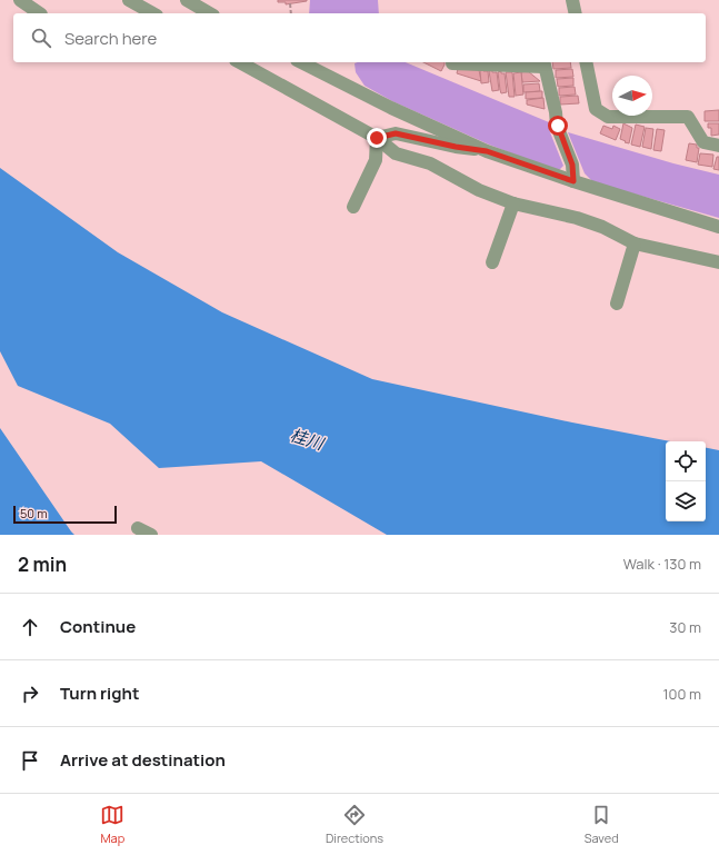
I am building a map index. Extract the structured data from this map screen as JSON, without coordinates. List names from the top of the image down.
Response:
{
  "water": ["桂川"],
  "scale_bar": "50 m",
  "north": "right",
  "page": {
    "search": "Search here",
    "scale": "50 m",
    "heading": ["2 min", "Walk · 130 m"],
    "list": [
      ["Continue", "30 m"],
      ["Turn right", "100 m"],
      "Arrive at destination"
    ],
    "nav": ["Map", "Directions", "Saved"]
  }
}
